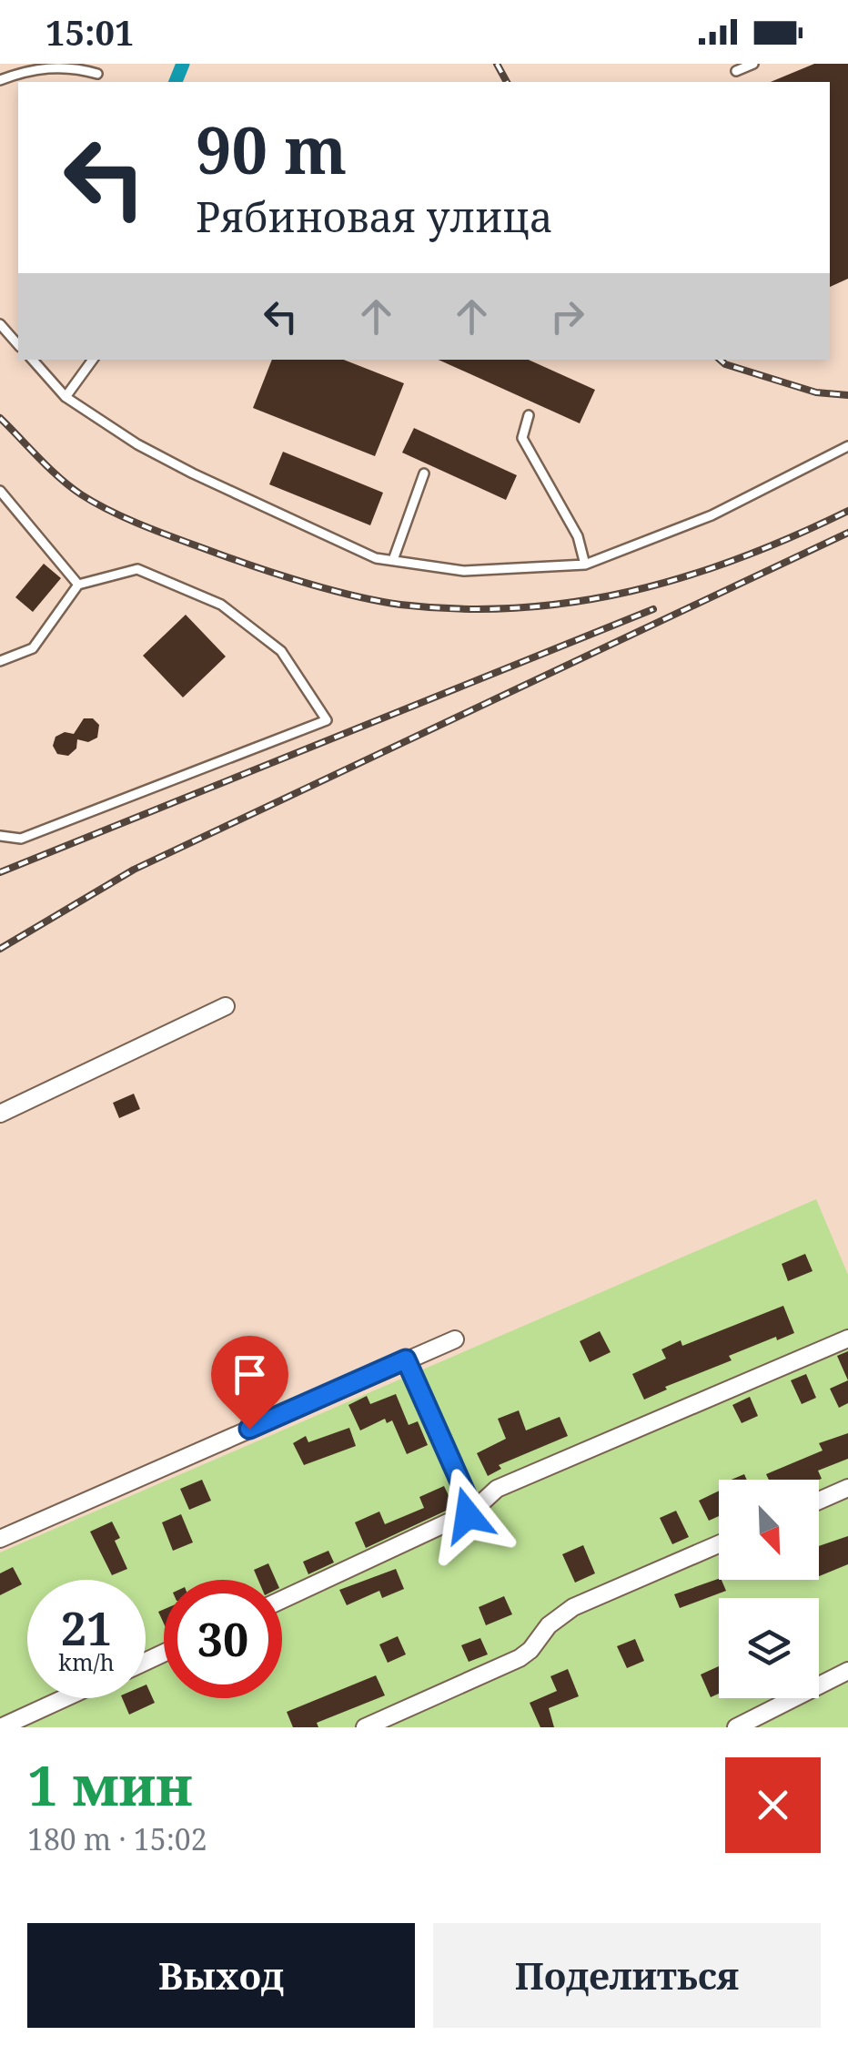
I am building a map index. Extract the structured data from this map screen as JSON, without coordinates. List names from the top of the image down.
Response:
{
  "north": "bottom right",
  "page": {
    "status": "15:01",
    "turn": ["90 m", "Рябиновая улица"],
    "speed": "21 km/h",
    "limit": "30",
    "heading": ["1 мин", "180 m · 15:02"],
    "buttons": ["Выход", "Поделиться"]
  }
}
